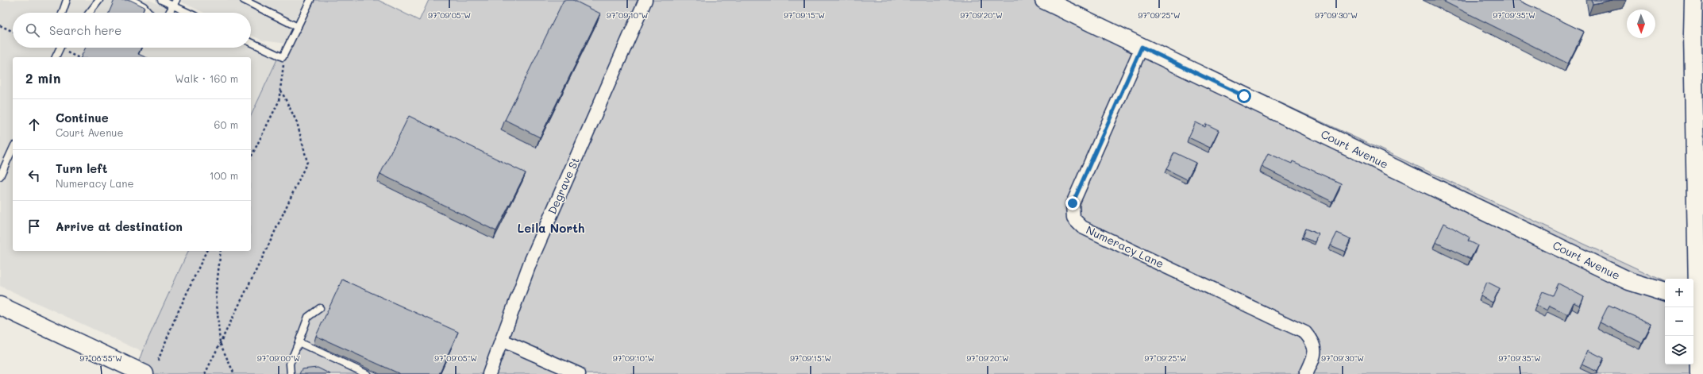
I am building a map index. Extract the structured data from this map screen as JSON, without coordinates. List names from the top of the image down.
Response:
{
  "streets": {
    "street": ["Court Avenue", "Degrave St", "Numeracy Lane"]
  },
  "crossings": [
    ["Court Avenue", "Numeracy Lane"]
  ],
  "districts": ["Leila North"],
  "north": "bottom",
  "page": {
    "search": "Search here",
    "heading": ["2 min", "Walk · 160 m"],
    "list": [
      ["Continue", "Court Avenue", "60 m"],
      ["Turn left", "Numeracy Lane", "100 m"],
      "Arrive at destination"
    ],
    "map_buttons": ["+", "−"]
  },
  "coordinates": [
    "97°09'05\"W",
    "97°09'10\"W",
    "97°09'15\"W",
    "97°09'20\"W",
    "97°09'25\"W",
    "97°09'30\"W",
    "97°09'35\"W",
    "97°08'55\"W",
    "97°09'00\"W"
  ]
}
